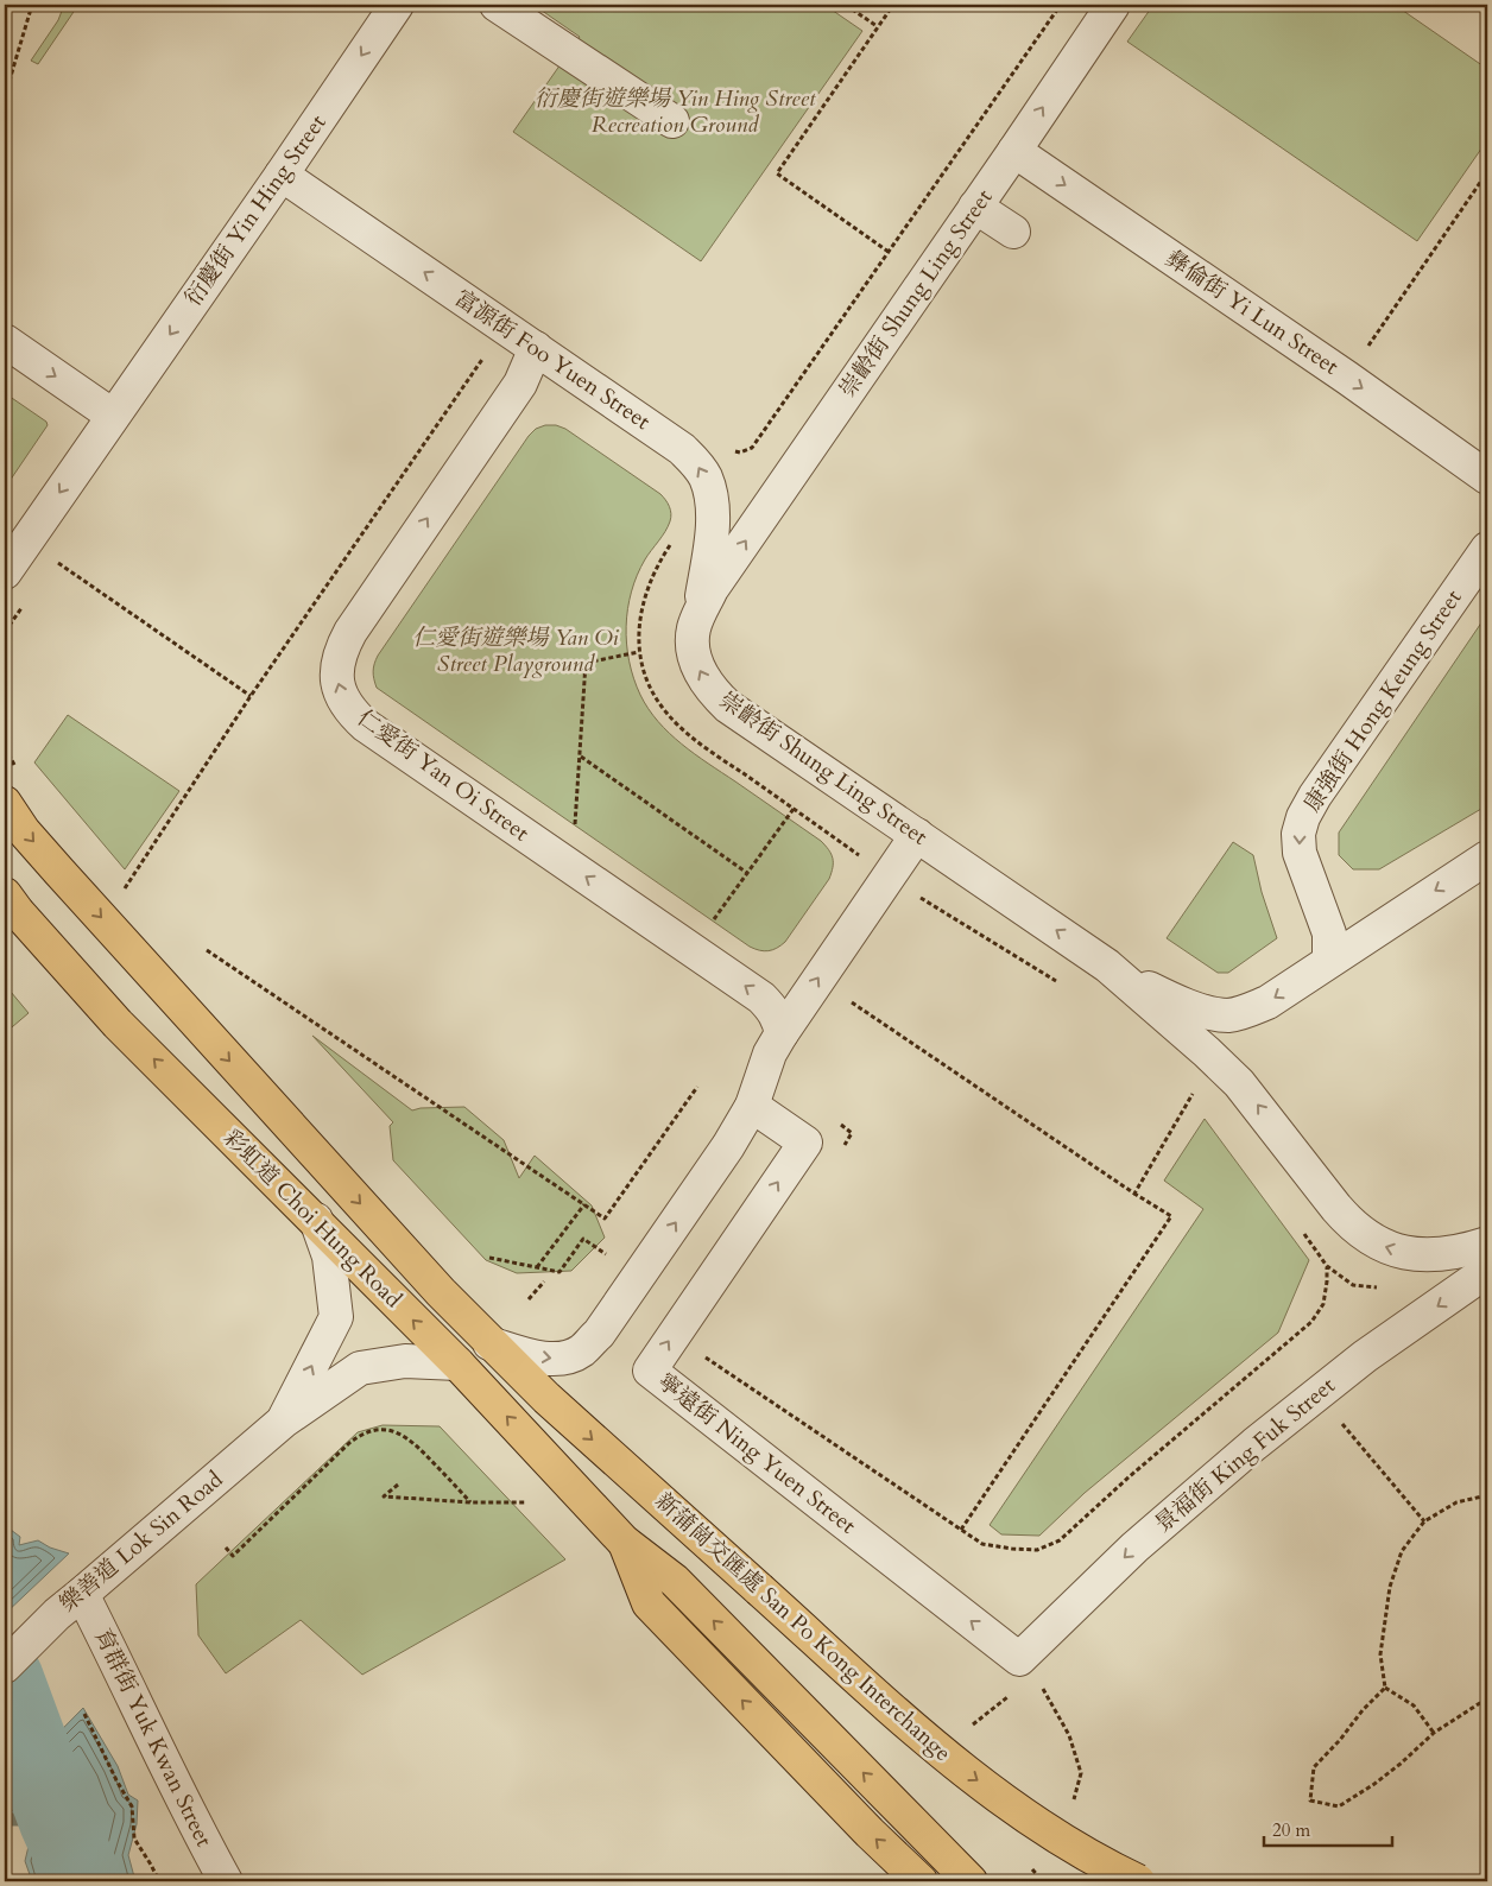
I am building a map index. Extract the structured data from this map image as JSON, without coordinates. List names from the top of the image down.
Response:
{
  "streets": {
    "main road": ["彩虹道 Choi Hung Road", "新蒲崗交匯處 San Po Kong Interchange"],
    "street": [
      "衍慶街 Yin Hing Street",
      "崇齡街 Shung Ling Street",
      "彝倫街 Yi Lun Street",
      "富源街 Foo Yuen Street",
      "康強街 Hong Keung Street",
      "仁愛街 Yan Oi Street",
      "寧遠街 Ning Yuen Street",
      "景福街 King Fuk Street",
      "樂善道 Lok Sin Road",
      "育群街 Yuk Kwan Street"
    ]
  },
  "crossings": [
    ["衍慶街 Yin Hing Street", "富源街 Foo Yuen Street"],
    ["崇齡街 Shung Ling Street", "彝倫街 Yi Lun Street"],
    ["崇齡街 Shung Ling Street", "富源街 Foo Yuen Street"],
    ["富源街 Foo Yuen Street", "仁愛街 Yan Oi Street"],
    ["彩虹道 Choi Hung Road", "樂善道 Lok Sin Road"],
    ["彩虹道 Choi Hung Road", "新蒲崗交匯處 San Po Kong Interchange"],
    ["寧遠街 Ning Yuen Street", "景福街 King Fuk Street"],
    ["樂善道 Lok Sin Road", "育群街 Yuk Kwan Street"]
  ],
  "one_way": [
    "衍慶街 Yin Hing Street",
    "彝倫街 Yi Lun Street",
    "康強街 Hong Keung Street",
    "景福街 King Fuk Street"
  ],
  "parks": ["衍慶街遊樂場 Yin Hing Street Recreation Ground", "仁愛街遊樂場 Yan Oi Street Playground"],
  "scale_bar": "20 m"
}
